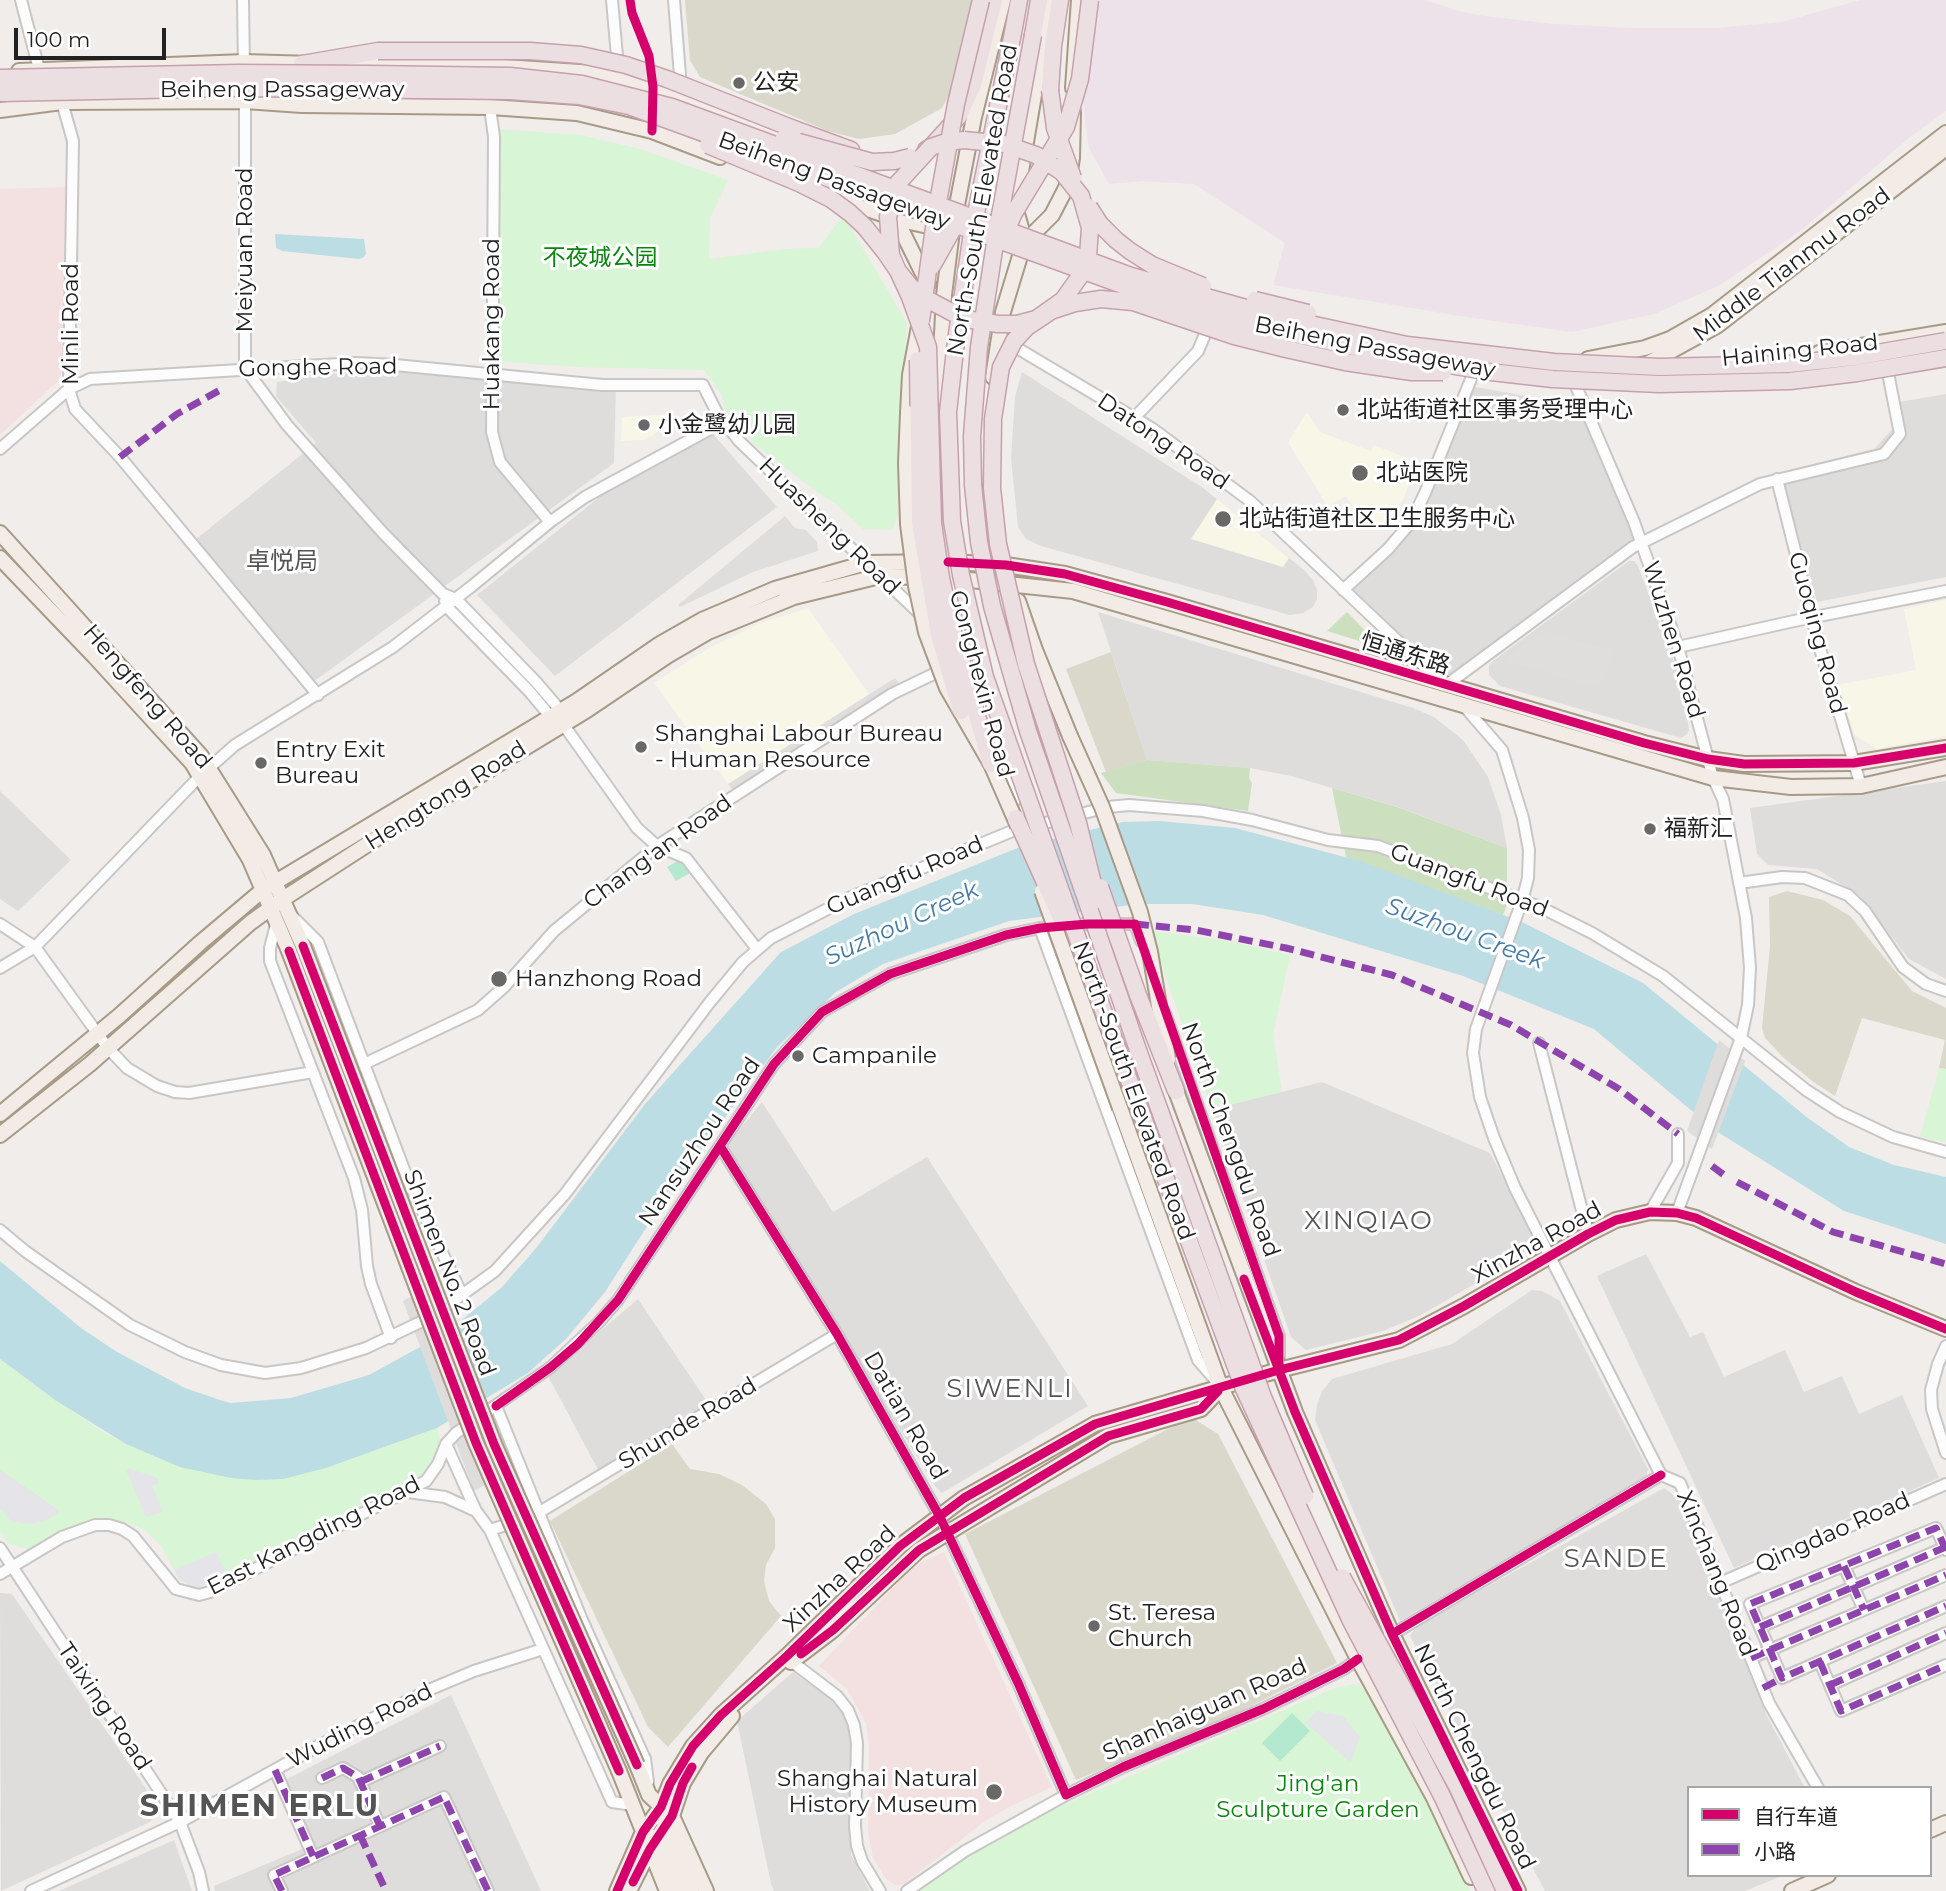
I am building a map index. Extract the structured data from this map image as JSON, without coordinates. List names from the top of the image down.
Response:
{
  "streets": {
    "highway": ["Beiheng Passageway", "North-South Elevated Road"],
    "main road": [
      "Middle Tianmu Road",
      "Haining Road",
      "恒通东路",
      "Gonghexin Road",
      "Hengfeng Road",
      "Hengtong Road",
      "North Chengdu Road",
      "Xinzha Road",
      "Shimen No. 2 Road"
    ],
    "street": [
      "Meiyuan Road",
      "Minli Road",
      "Huakang Road",
      "Gonghe Road",
      "Datong Road",
      "Huasheng Road",
      "Guoqing Road",
      "Wuzhen Road",
      "Chang'an Road",
      "Guangfu Road",
      "Nansuzhou Road",
      "Datian Road",
      "Shunde Road",
      "Qingdao Road",
      "East Kangding Road",
      "Xinchang Road",
      "Taixing Road",
      "Shanhaiguan Road",
      "Wuding Road"
    ]
  },
  "crossings": [
    ["Beiheng Passageway", "Middle Tianmu Road"],
    ["Beiheng Passageway", "Haining Road"],
    ["Meiyuan Road", "Middle Tianmu Road"],
    ["Meiyuan Road", "Gonghe Road"],
    ["Middle Tianmu Road", "Minli Road"],
    ["Middle Tianmu Road", "Huakang Road"],
    ["Middle Tianmu Road", "Haining Road"],
    ["Middle Tianmu Road", "Wuzhen Road"],
    ["Middle Tianmu Road", "Gonghexin Road"],
    ["Minli Road", "Gonghe Road"],
    ["Huakang Road", "Gonghe Road"],
    ["Haining Road", "Wuzhen Road"],
    ["Gonghe Road", "Huasheng Road"],
    ["Datong Road", "恒通东路"],
    ["Datong Road", "Hengtong Road"],
    ["Datong Road", "Guangfu Road"],
    ["Datong Road", "Xinchang Road"],
    ["Huasheng Road", "Gonghexin Road"],
    ["Huasheng Road", "Hengtong Road"],
    ["Huasheng Road", "Chang'an Road"],
    ["Guoqing Road", "恒通东路"],
    ["Guoqing Road", "Hengtong Road"],
    ["Wuzhen Road", "恒通东路"],
    ["Wuzhen Road", "Hengtong Road"],
    ["Wuzhen Road", "Guangfu Road"],
    ["Wuzhen Road", "Xinzha Road"],
    ["恒通东路", "Gonghexin Road"],
    ["恒通东路", "Hengtong Road"],
    ["恒通东路", "North Chengdu Road"],
    ["Gonghexin Road", "Hengtong Road"],
    ["Gonghexin Road", "Chang'an Road"],
    ["Gonghexin Road", "Guangfu Road"],
    ["Gonghexin Road", "North Chengdu Road"],
    ["Hengfeng Road", "Hengtong Road"],
    ["Hengfeng Road", "Chang'an Road"],
    ["Hengfeng Road", "Guangfu Road"],
    ["Hengfeng Road", "Shimen No. 2 Road"],
    ["Hengtong Road", "North Chengdu Road"],
    ["North Chengdu Road", "Nansuzhou Road"],
    ["North Chengdu Road", "Xinzha Road"],
    ["North Chengdu Road", "Shanhaiguan Road"],
    ["Nansuzhou Road", "Shimen No. 2 Road"],
    ["Nansuzhou Road", "Datian Road"],
    ["Nansuzhou Road", "East Kangding Road"],
    ["Xinzha Road", "Shimen No. 2 Road"],
    ["Xinzha Road", "Datian Road"],
    ["Xinzha Road", "Xinchang Road"],
    ["Shimen No. 2 Road", "Shunde Road"],
    ["Shimen No. 2 Road", "East Kangding Road"],
    ["Datian Road", "Shunde Road"],
    ["Datian Road", "Shanhaiguan Road"],
    ["Qingdao Road", "Xinchang Road"],
    ["East Kangding Road", "Taixing Road"],
    ["Xinchang Road", "Shanhaiguan Road"],
    ["Taixing Road", "Wuding Road"]
  ],
  "districts": [
    "卓悦局",
    "XINQIAO",
    "SIWENLI",
    "SANDE",
    "SHIMEN ERLU"
  ],
  "water": ["Suzhou Creek"],
  "parks": ["不夜城公园", "Jing'an Sculpture Garden"],
  "places": [
    "公安",
    "北站街道社区事务受理中心",
    "小金鹭幼儿园",
    "北站医院",
    "北站街道社区卫生服务中心",
    "Shanghai Labour Bureau - Human Resource",
    "Entry Exit Bureau",
    "福新汇",
    "Hanzhong Road",
    "Campanile",
    "St. Teresa Church",
    "Shanghai Natural History Museum"
  ],
  "legend": ["自行车道", "小路"],
  "scale_bar": "100 m"
}
